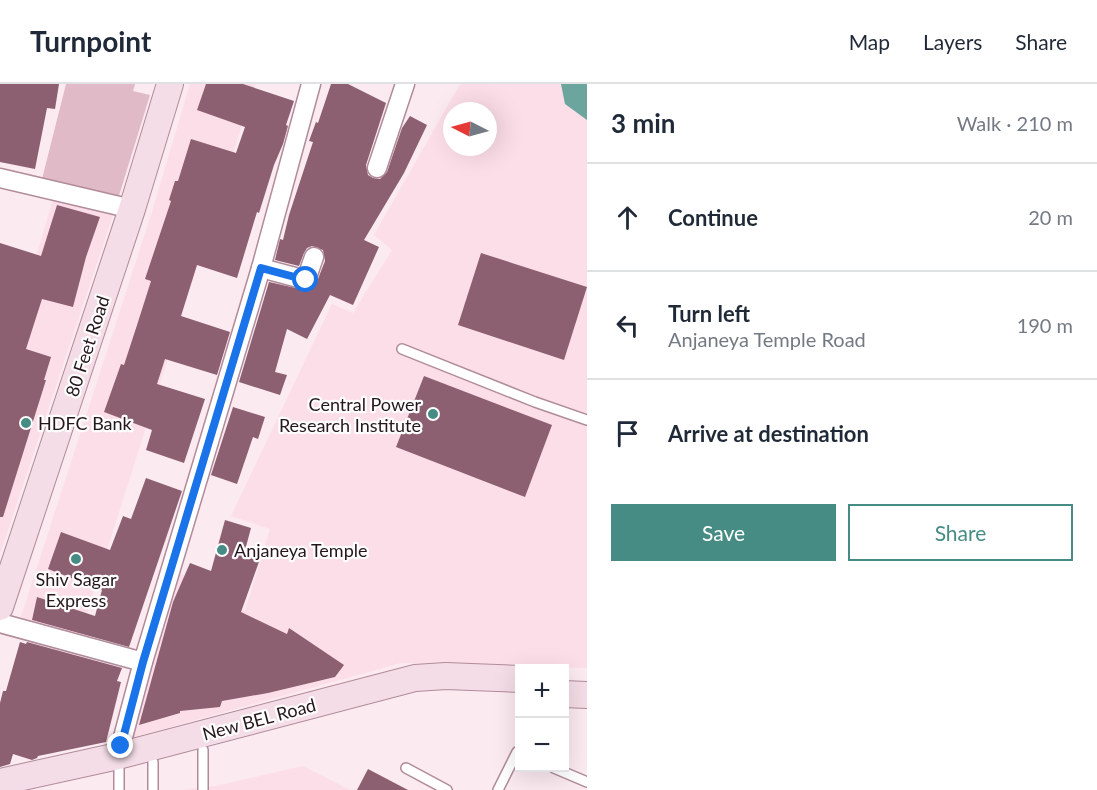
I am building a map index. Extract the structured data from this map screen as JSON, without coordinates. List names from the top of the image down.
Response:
{
  "streets": {
    "main road": ["80 Feet Road", "New BEL Road"]
  },
  "places": [
    "Central Power Research Institute",
    "HDFC Bank",
    "Anjaneya Temple",
    "Shiv Sagar Express"
  ],
  "north": "left",
  "page": {
    "header": "Turnpoint",
    "nav": ["Map", "Layers", "Share"],
    "heading": ["3 min", "Walk · 210 m"],
    "list": [
      ["Continue", "20 m"],
      ["Turn left", "Anjaneya Temple Road", "190 m"],
      "Arrive at destination"
    ],
    "buttons": ["Save", "Share"],
    "map_buttons": ["+", "−"]
  }
}
